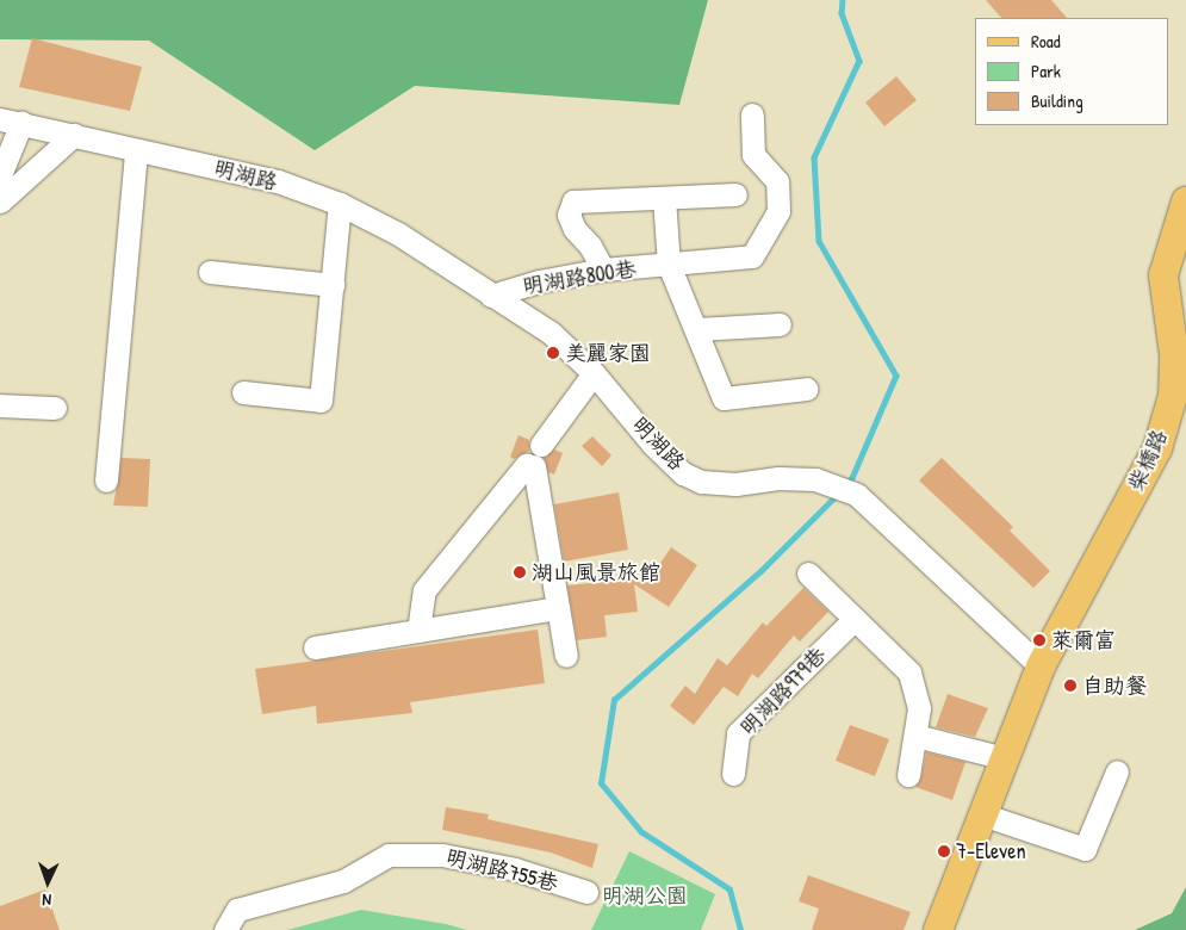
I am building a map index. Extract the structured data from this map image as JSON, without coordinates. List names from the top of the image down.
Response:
{
  "streets": {
    "main road": ["柴橋路"],
    "street": [
      "明湖路",
      "明湖路800巷",
      "明湖路979巷",
      "明湖路755巷"
    ]
  },
  "crossings": [
    ["明湖路", "明湖路800巷"],
    ["明湖路", "柴橋路"]
  ],
  "parks": ["明湖公園"],
  "places": [
    "美麗家園",
    "湖山風景旅館",
    "萊爾富",
    "自助餐",
    "7-Eleven"
  ],
  "legend": ["Road", "Park", "Building"],
  "north": "bottom"
}
